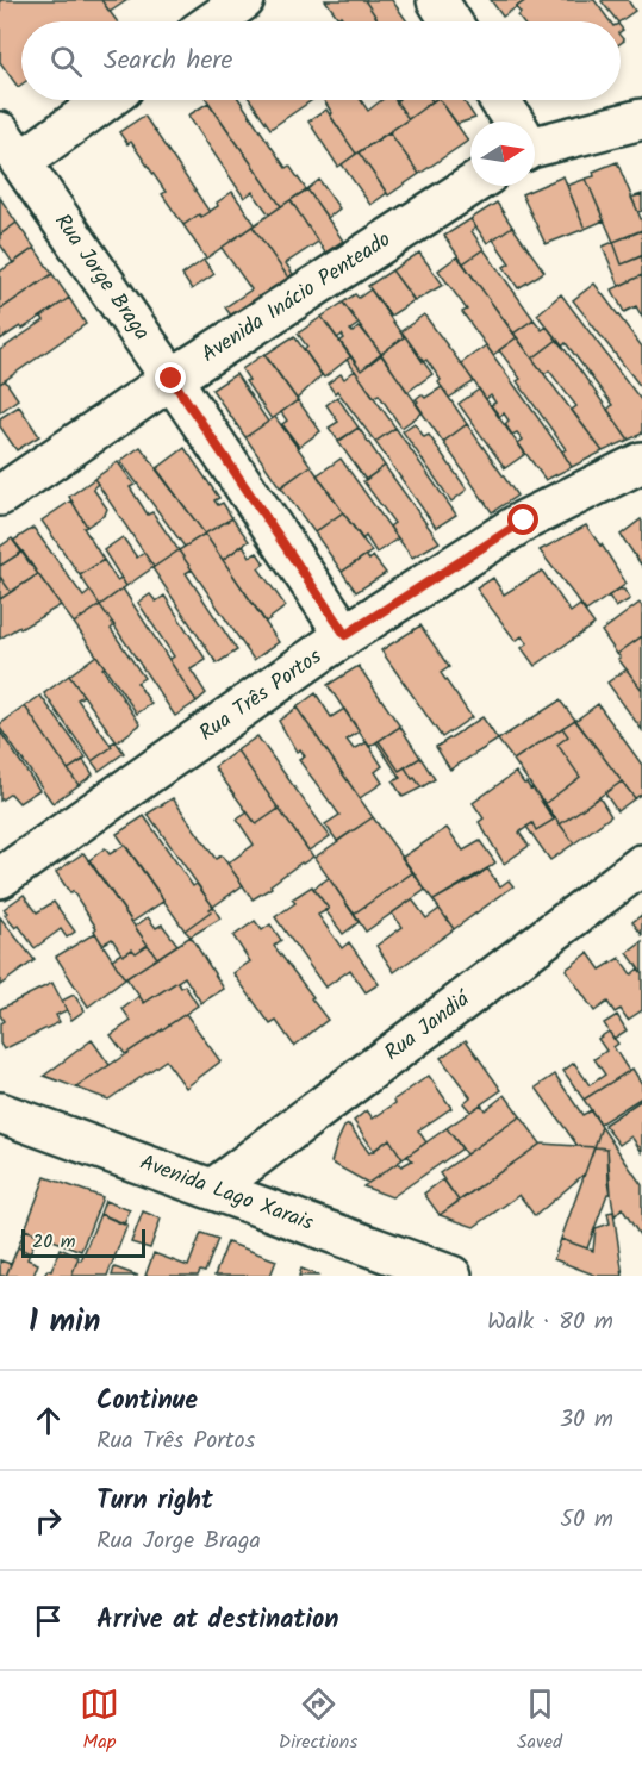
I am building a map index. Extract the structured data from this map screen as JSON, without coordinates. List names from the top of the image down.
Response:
{
  "streets": {
    "street": [
      "Rua Jorge Braga",
      "Avenida Inácio Penteado",
      "Rua Três Portos",
      "Rua Jandiá",
      "Avenida Lago Xarais"
    ]
  },
  "crossings": [
    ["Rua Jorge Braga", "Avenida Inácio Penteado"],
    ["Rua Jorge Braga", "Rua Três Portos"],
    ["Rua Jandiá", "Avenida Lago Xarais"]
  ],
  "scale_bar": "20 m",
  "north": "right",
  "page": {
    "search": "Search here",
    "scale": "20 m",
    "heading": ["1 min", "Walk · 80 m"],
    "list": [
      ["Continue", "Rua Três Portos", "30 m"],
      ["Turn right", "Rua Jorge Braga", "50 m"],
      "Arrive at destination"
    ],
    "nav": ["Map", "Directions", "Saved"]
  }
}
